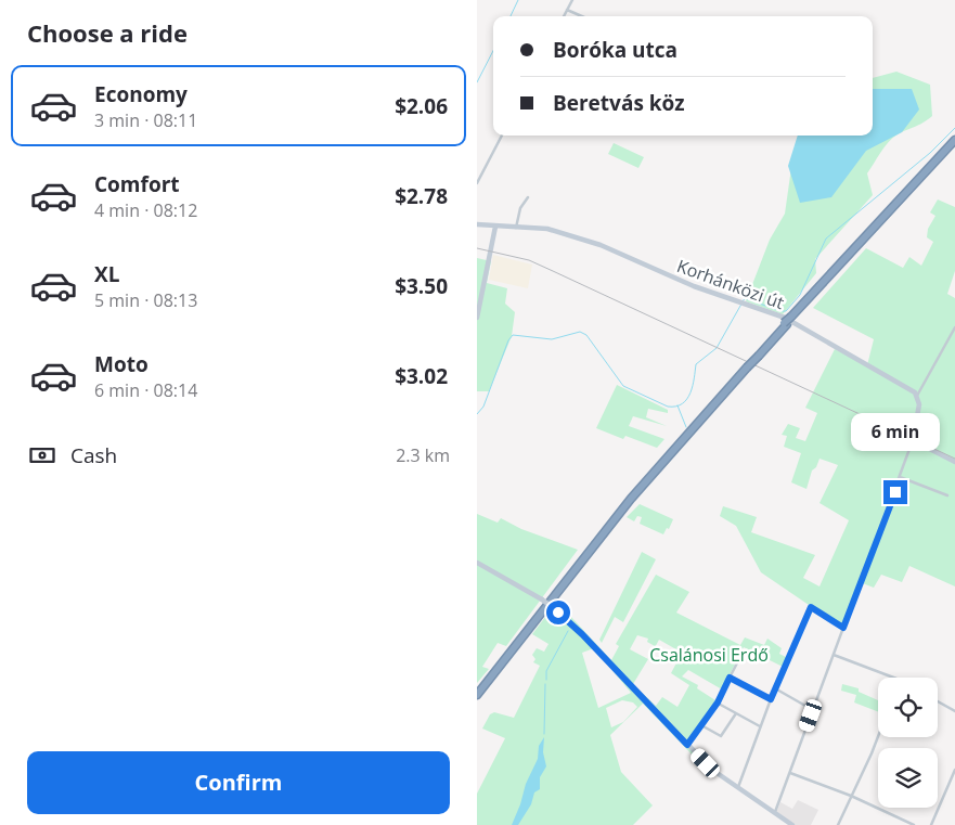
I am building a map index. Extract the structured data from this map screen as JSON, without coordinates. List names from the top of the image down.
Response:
{
  "streets": {
    "street": ["Korhánközi út"]
  },
  "parks": ["Csalánosi Erdő"],
  "page": {
    "heading": "Choose a ride",
    "banner": ["Boróka utca", "Beretvás köz"],
    "list": [
      {
        "name": "Economy",
        "note": "3 min · 08:11",
        "value": "$2.06"
      },
      {
        "name": "Comfort",
        "note": "4 min · 08:12",
        "value": "$2.78"
      },
      {
        "name": "XL",
        "note": "5 min · 08:13",
        "value": "$3.50"
      },
      {
        "name": "Moto",
        "note": "6 min · 08:14",
        "value": "$3.02"
      }
    ],
    "bubble": "6 min",
    "pay": ["Cash", "2.3 km"],
    "buttons": "Confirm"
  }
}
